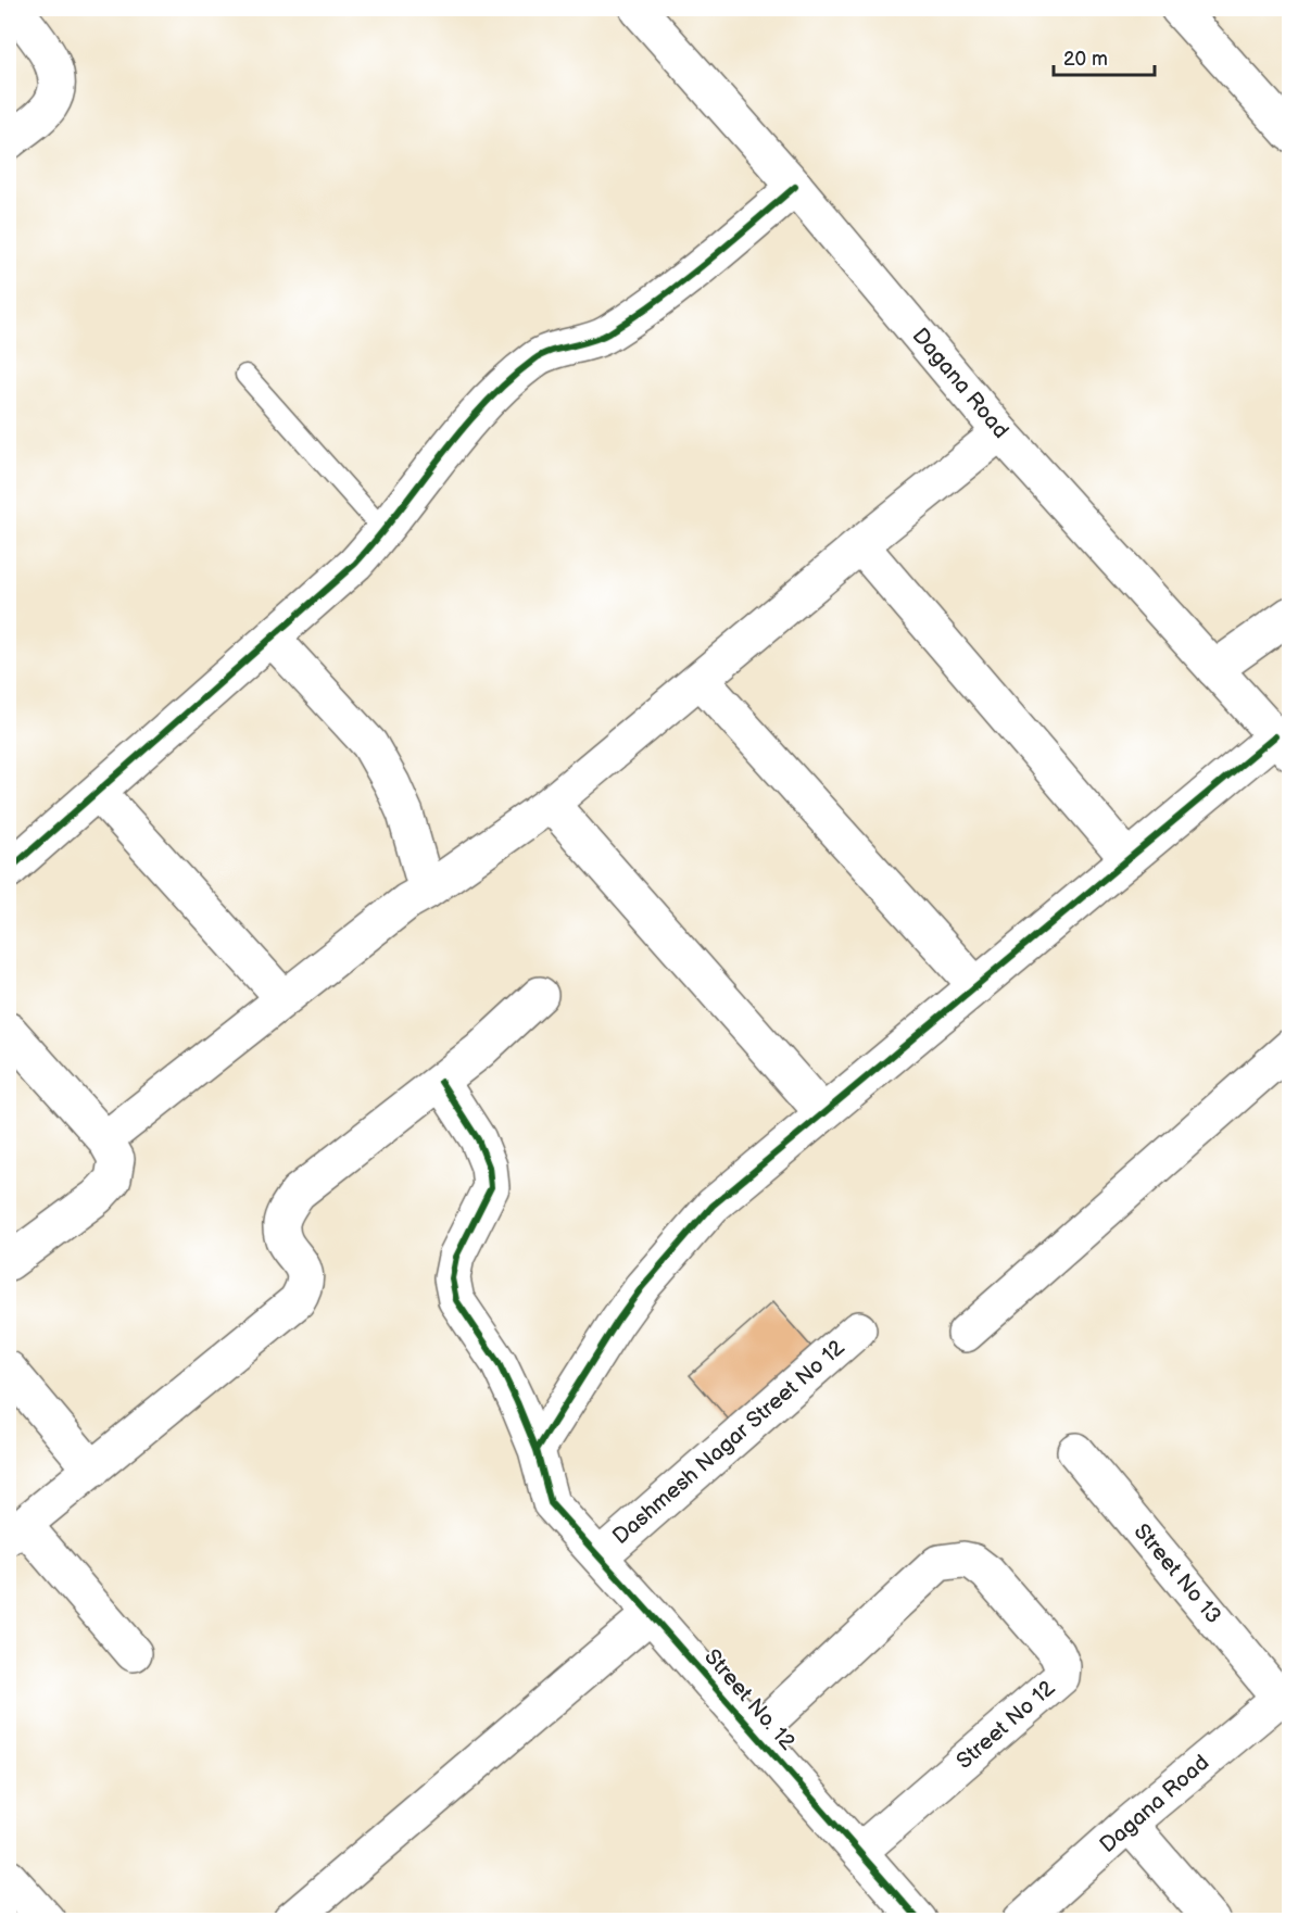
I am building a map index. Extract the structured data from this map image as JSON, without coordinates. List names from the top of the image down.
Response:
{
  "streets": {
    "street": [
      "Dagana Road",
      "Dashmesh Nagar Street No 12",
      "Street No 13",
      "Street No. 12",
      "Street No 12"
    ]
  },
  "crossings": [
    ["Dagana Road", "Street No 13"],
    ["Dashmesh Nagar Street No 12", "Street No. 12"],
    ["Street No. 12", "Street No 12"]
  ],
  "scale_bar": "20 m"
}
